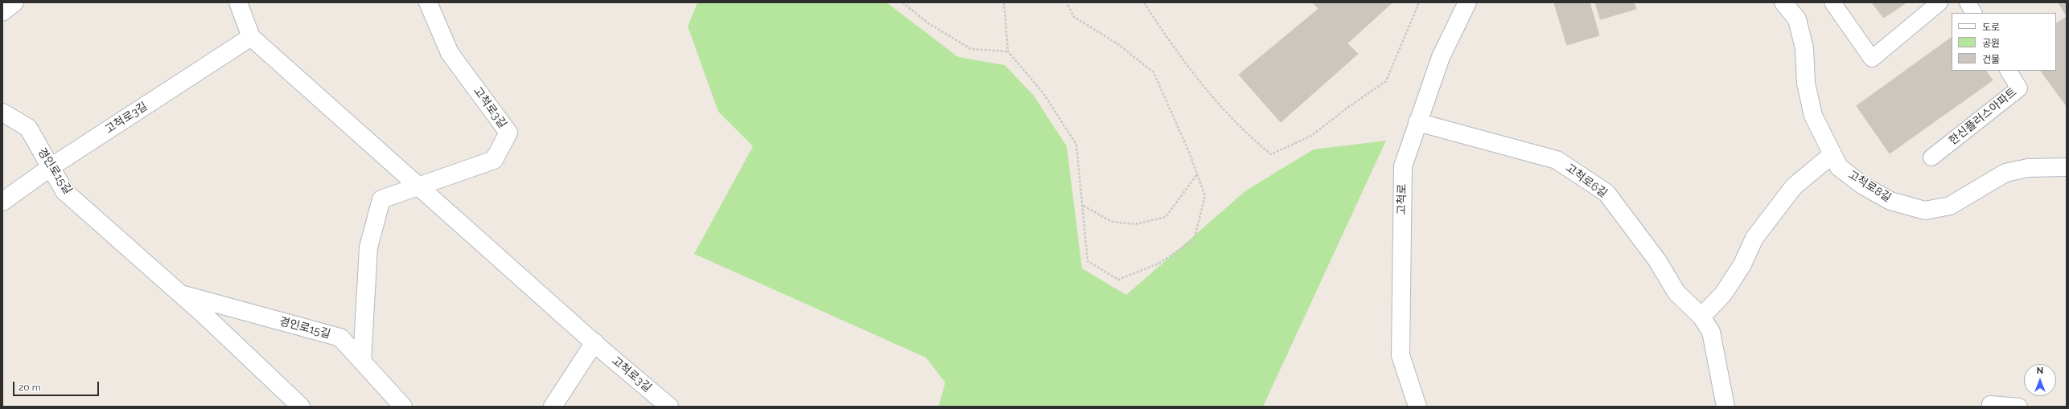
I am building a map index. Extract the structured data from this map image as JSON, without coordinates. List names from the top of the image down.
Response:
{
  "streets": {
    "street": [
      "고척로3길",
      "경인로15길",
      "고척로6길",
      "고척로8길",
      "고척로"
    ],
    "lane": ["한신플러스아파트"]
  },
  "crossings": [
    ["고척로3길", "경인로15길"],
    ["고척로6길", "고척로"]
  ],
  "legend": ["도로", "공원", "건물"],
  "scale_bar": "20 m",
  "north": "top"
}
